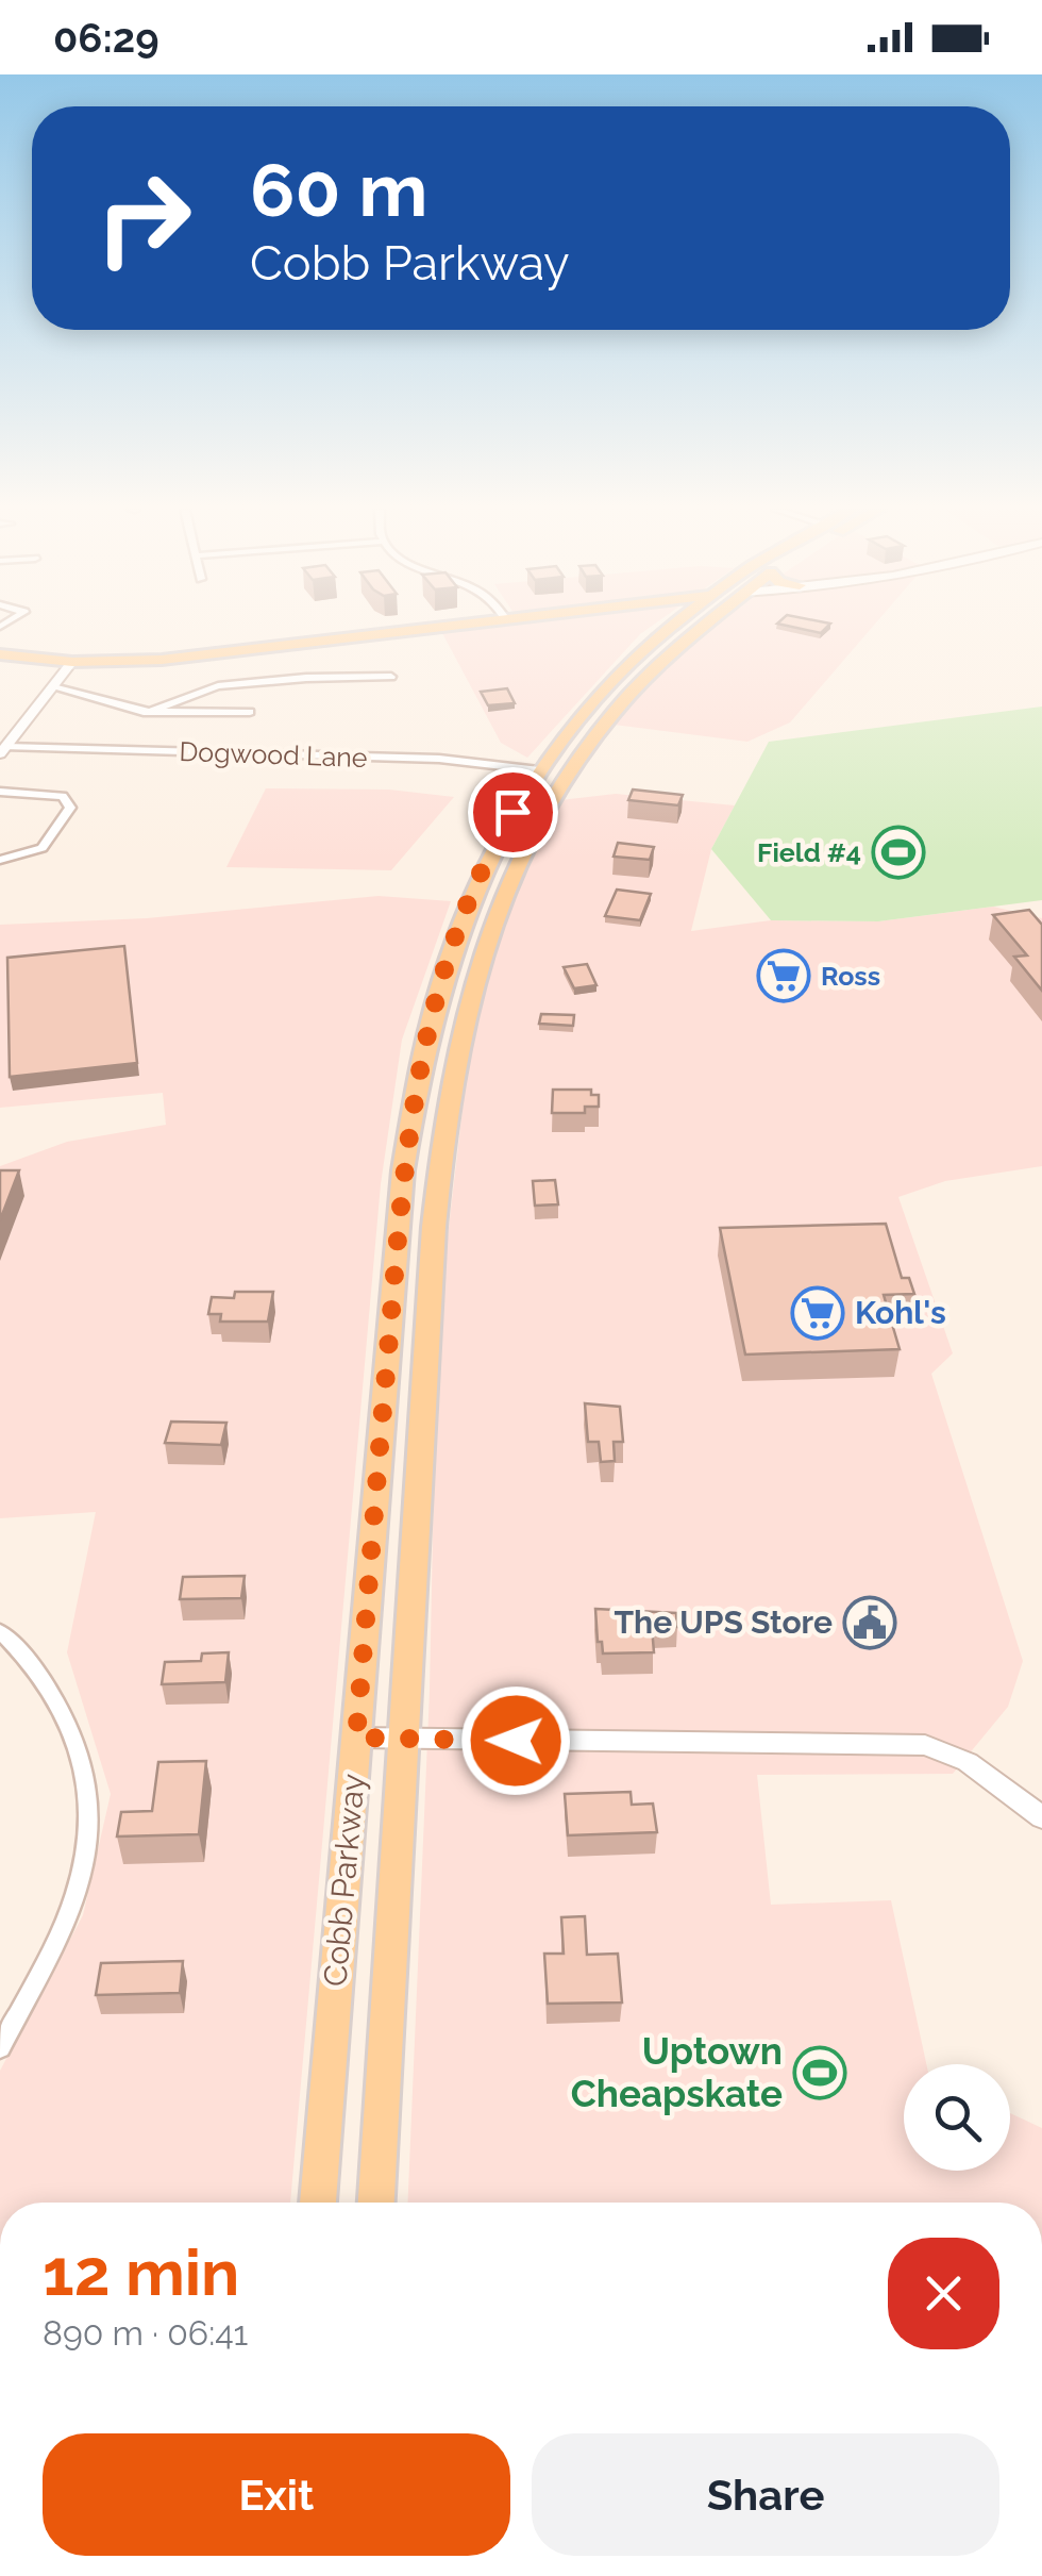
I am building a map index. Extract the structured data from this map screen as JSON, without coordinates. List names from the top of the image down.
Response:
{
  "streets": {
    "main road": ["Cobb Parkway"],
    "street": ["Dogwood Lane"]
  },
  "crossings": [
    ["Dogwood Lane", "Cobb Parkway"]
  ],
  "places": {
    "sports": ["Field #4", "Uptown Cheapskate"],
    "supermarket": ["Ross", "Kohl's"],
    "public building": ["The UPS Store"]
  },
  "page": {
    "status": "06:29",
    "turn": ["60 m", "Cobb Parkway"],
    "heading": ["12 min", "890 m · 06:41"],
    "buttons": ["Exit", "Share"]
  }
}
